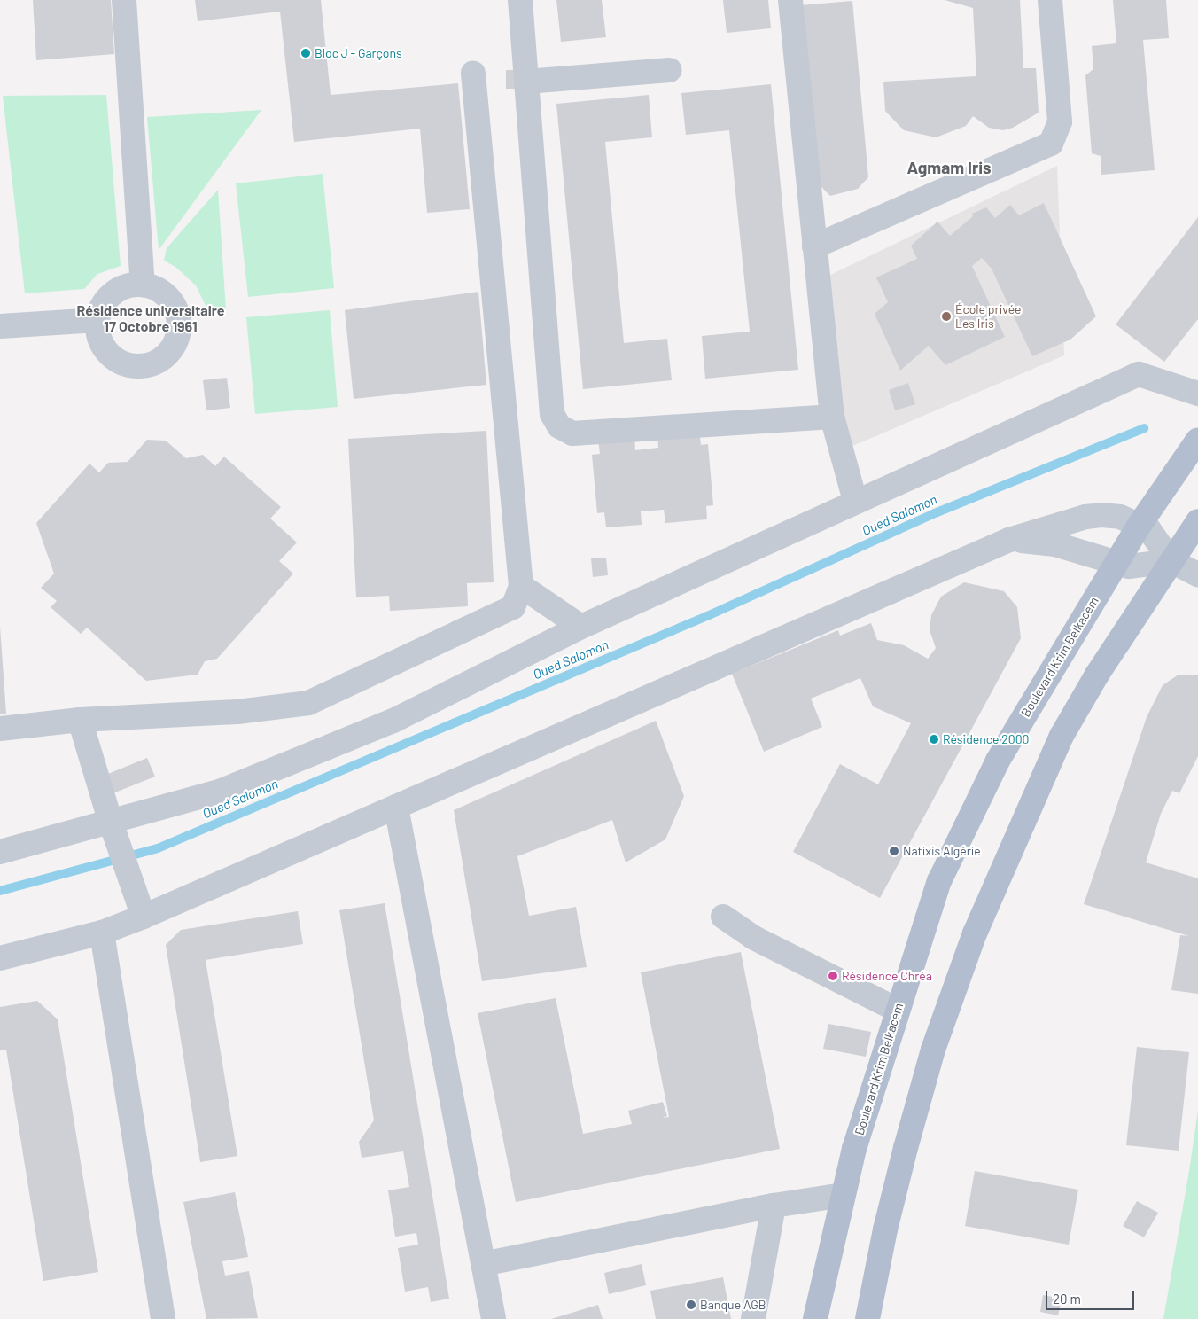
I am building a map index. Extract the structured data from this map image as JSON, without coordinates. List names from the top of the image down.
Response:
{
  "streets": {
    "main road": ["Boulevard Krim Belkacem"]
  },
  "districts": ["Agmam Iris", "Résidence universitaire 17 Octobre 1961"],
  "water": ["Oued Salomon"],
  "places": [
    "Bloc J - Garçons",
    "École privée Les Iris",
    "Résidence 2000",
    "Natixis Algérie",
    "Résidence Chréa",
    "Banque AGB"
  ],
  "scale_bar": "20 m"
}
